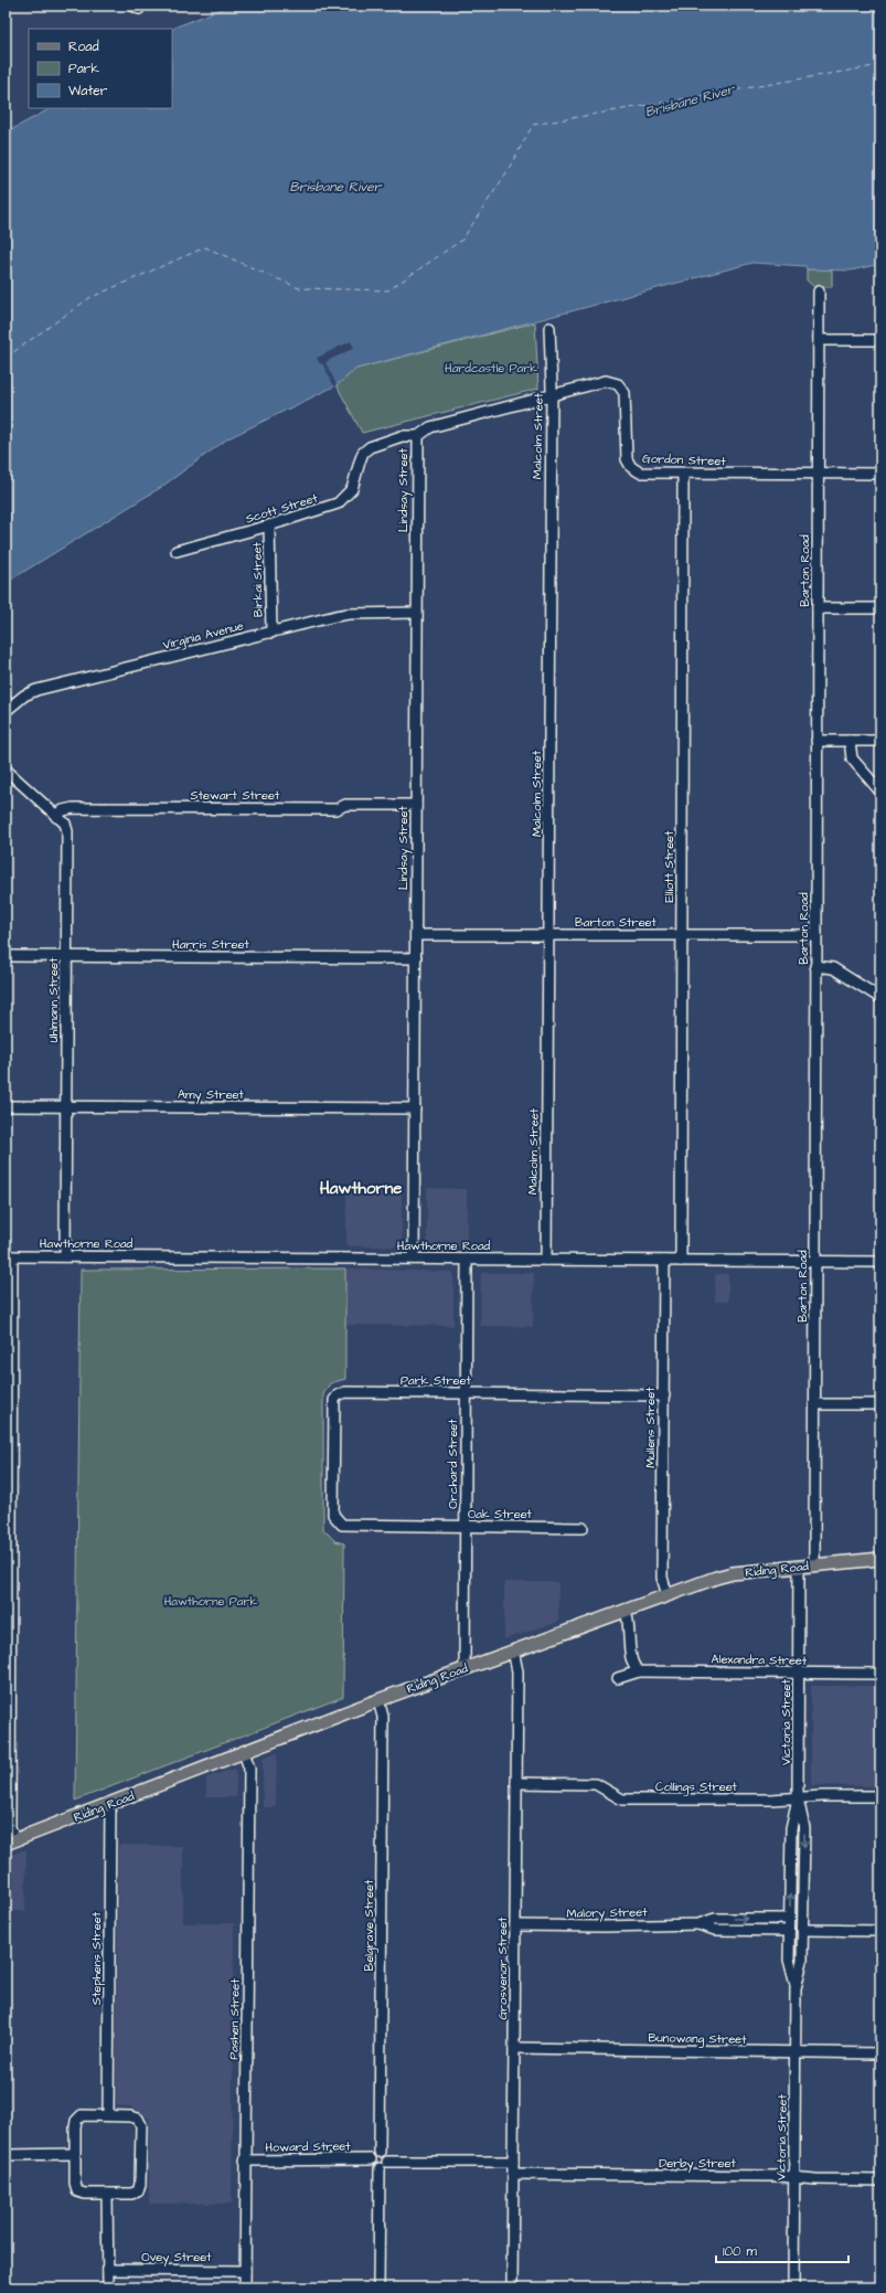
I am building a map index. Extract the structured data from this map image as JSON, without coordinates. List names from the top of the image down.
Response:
{
  "streets": {
    "main road": ["Riding Road"],
    "street": [
      "Malcolm Street",
      "Gordon Street",
      "Lindsay Street",
      "Scott Street",
      "Barton Road",
      "Birkai Street",
      "Virginia Avenue",
      "Stewart Street",
      "Elliott Street",
      "Barton Street",
      "Harris Street",
      "Uhlmann Street",
      "Amy Street",
      "Hawthorne Road",
      "Park Street",
      "Mullens Street",
      "Orchard Street",
      "Oak Street",
      "Alexandra Street",
      "Victoria Street",
      "Collings Street",
      "Malory Street",
      "Belgrave Street",
      "Stephens Street",
      "Grosvenor Street",
      "Pashen Street",
      "Bunowang Street",
      "Howard Street",
      "Derby Street",
      "Ovey Street"
    ]
  },
  "crossings": [
    ["Malcolm Street", "Gordon Street"],
    ["Malcolm Street", "Barton Street"],
    ["Malcolm Street", "Hawthorne Road"],
    ["Gordon Street", "Lindsay Street"],
    ["Gordon Street", "Scott Street"],
    ["Gordon Street", "Barton Road"],
    ["Gordon Street", "Elliott Street"],
    ["Lindsay Street", "Virginia Avenue"],
    ["Lindsay Street", "Stewart Street"],
    ["Lindsay Street", "Barton Street"],
    ["Lindsay Street", "Harris Street"],
    ["Lindsay Street", "Amy Street"],
    ["Lindsay Street", "Hawthorne Road"],
    ["Scott Street", "Birkai Street"],
    ["Barton Road", "Barton Street"],
    ["Barton Road", "Hawthorne Road"],
    ["Barton Road", "Riding Road"],
    ["Birkai Street", "Virginia Avenue"],
    ["Stewart Street", "Uhlmann Street"],
    ["Elliott Street", "Barton Street"],
    ["Elliott Street", "Hawthorne Road"],
    ["Harris Street", "Uhlmann Street"],
    ["Uhlmann Street", "Amy Street"],
    ["Uhlmann Street", "Hawthorne Road"],
    ["Hawthorne Road", "Mullens Street"],
    ["Hawthorne Road", "Orchard Street"],
    ["Park Street", "Mullens Street"],
    ["Park Street", "Orchard Street"],
    ["Park Street", "Oak Street"],
    ["Mullens Street", "Riding Road"],
    ["Orchard Street", "Oak Street"],
    ["Orchard Street", "Riding Road"],
    ["Riding Road", "Victoria Street"],
    ["Riding Road", "Belgrave Street"],
    ["Riding Road", "Stephens Street"],
    ["Riding Road", "Grosvenor Street"],
    ["Riding Road", "Pashen Street"],
    ["Alexandra Street", "Victoria Street"],
    ["Victoria Street", "Collings Street"],
    ["Victoria Street", "Malory Street"],
    ["Victoria Street", "Bunowang Street"],
    ["Victoria Street", "Derby Street"],
    ["Collings Street", "Grosvenor Street"],
    ["Malory Street", "Grosvenor Street"],
    ["Belgrave Street", "Howard Street"],
    ["Grosvenor Street", "Bunowang Street"],
    ["Grosvenor Street", "Derby Street"],
    ["Pashen Street", "Howard Street"],
    ["Pashen Street", "Ovey Street"]
  ],
  "districts": ["Hawthorne"],
  "water": ["Brisbane River"],
  "parks": ["Hardcastle Park", "Hawthorne Park"],
  "legend": ["Road", "Park", "Water"],
  "scale_bar": "100 m"
}
